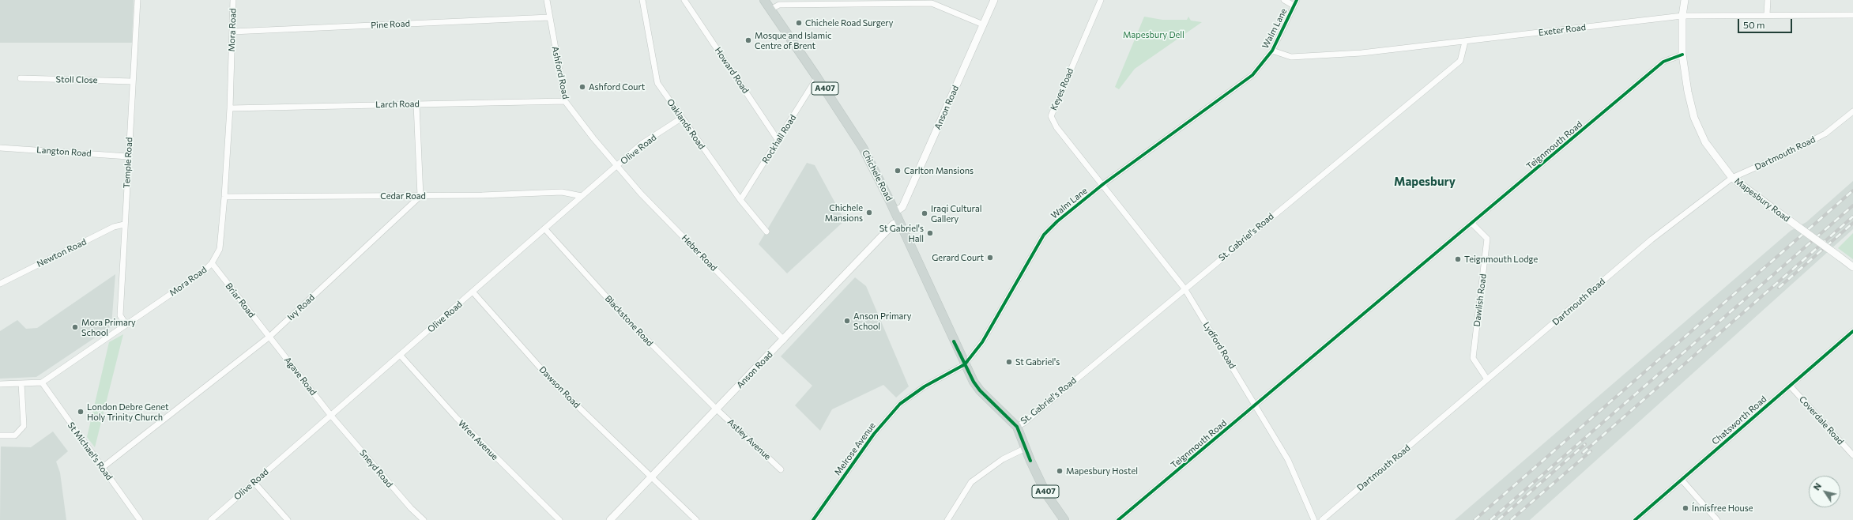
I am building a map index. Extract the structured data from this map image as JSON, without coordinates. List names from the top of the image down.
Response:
{
  "streets": {
    "main road": ["A407", "Chichele Road"],
    "street": [
      "Pine Road",
      "Walm Lane",
      "Mora Road",
      "Exeter Road",
      "Howard Road",
      "Ashford Road",
      "Stoll Close",
      "Keyes Road",
      "Larch Road",
      "Anson Road",
      "Oaklands Road",
      "Rockhall Road",
      "Teignmouth Road",
      "Olive Road",
      "Langton Road",
      "Dartmouth Road",
      "Temple Road",
      "Cedar Road",
      "Mapesbury Road",
      "St. Gabriel's Road",
      "Newton Road",
      "Heber Road",
      "Briar Road",
      "Dawlish Road",
      "Ivy Road",
      "Blackstone Road",
      "Lydford Road",
      "Agave Road",
      "Dawson Road",
      "Chatsworth Road",
      "Coverdale Road",
      "Astley Avenue",
      "Wren Avenue",
      "Melrose Avenue",
      "St Michael's Road",
      "Sneyd Road"
    ]
  },
  "crossings": [
    ["Pine Road", "Mora Road"],
    ["Pine Road", "Ashford Road"],
    ["Walm Lane", "Exeter Road"],
    ["Walm Lane", "A407"],
    ["Walm Lane", "Keyes Road"],
    ["Walm Lane", "Chichele Road"],
    ["Walm Lane", "Lydford Road"],
    ["Walm Lane", "Melrose Avenue"],
    ["Mora Road", "Larch Road"],
    ["Mora Road", "Temple Road"],
    ["Mora Road", "Cedar Road"],
    ["Mora Road", "Briar Road"],
    ["Mora Road", "St Michael's Road"],
    ["Exeter Road", "Mapesbury Road"],
    ["Exeter Road", "St. Gabriel's Road"],
    ["Howard Road", "Rockhall Road"],
    ["Ashford Road", "Larch Road"],
    ["Ashford Road", "Olive Road"],
    ["Ashford Road", "Heber Road"],
    ["Stoll Close", "Temple Road"],
    ["A407", "Chichele Road"],
    ["A407", "St. Gabriel's Road"],
    ["A407", "Melrose Avenue"],
    ["Keyes Road", "Lydford Road"],
    ["Anson Road", "Chichele Road"],
    ["Anson Road", "Heber Road"],
    ["Anson Road", "Blackstone Road"],
    ["Anson Road", "Dawson Road"],
    ["Anson Road", "Astley Avenue"],
    ["Oaklands Road", "Rockhall Road"],
    ["Oaklands Road", "Olive Road"],
    ["Rockhall Road", "Chichele Road"],
    ["Teignmouth Road", "Mapesbury Road"],
    ["Teignmouth Road", "Dawlish Road"],
    ["Teignmouth Road", "Lydford Road"],
    ["Olive Road", "Cedar Road"],
    ["Olive Road", "Heber Road"],
    ["Olive Road", "Blackstone Road"],
    ["Olive Road", "Agave Road"],
    ["Olive Road", "Dawson Road"],
    ["Olive Road", "Wren Avenue"],
    ["Olive Road", "Sneyd Road"],
    ["Langton Road", "Temple Road"],
    ["Dartmouth Road", "Mapesbury Road"],
    ["Dartmouth Road", "Dawlish Road"],
    ["Temple Road", "Newton Road"],
    ["Chichele Road", "Melrose Avenue"],
    ["Cedar Road", "Ivy Road"],
    ["St. Gabriel's Road", "Lydford Road"],
    ["Briar Road", "Ivy Road"],
    ["Briar Road", "Agave Road"],
    ["Ivy Road", "Agave Road"],
    ["Ivy Road", "St Michael's Road"],
    ["Blackstone Road", "Astley Avenue"],
    ["Agave Road", "Sneyd Road"],
    ["Chatsworth Road", "Coverdale Road"]
  ],
  "districts": ["Mapesbury"],
  "parks": ["Mapesbury Dell"],
  "places": [
    "Chichele Road Surgery",
    "Mosque and Islamic Centre of Brent",
    "Ashford Court",
    "Carlton Mansions",
    "Chichele Mansions",
    "Iraqi Cultural Gallery",
    "St Gabriel's Hall",
    "Gerard Court",
    "Teignmouth Lodge",
    "Anson Primary School",
    "Mora Primary School",
    "St Gabriel's",
    "London Debre Genet Holy Trinity Church",
    "Mapesbury Hostel",
    "Ínnísfree House"
  ],
  "scale_bar": "50 m",
  "north": "top left"
}
